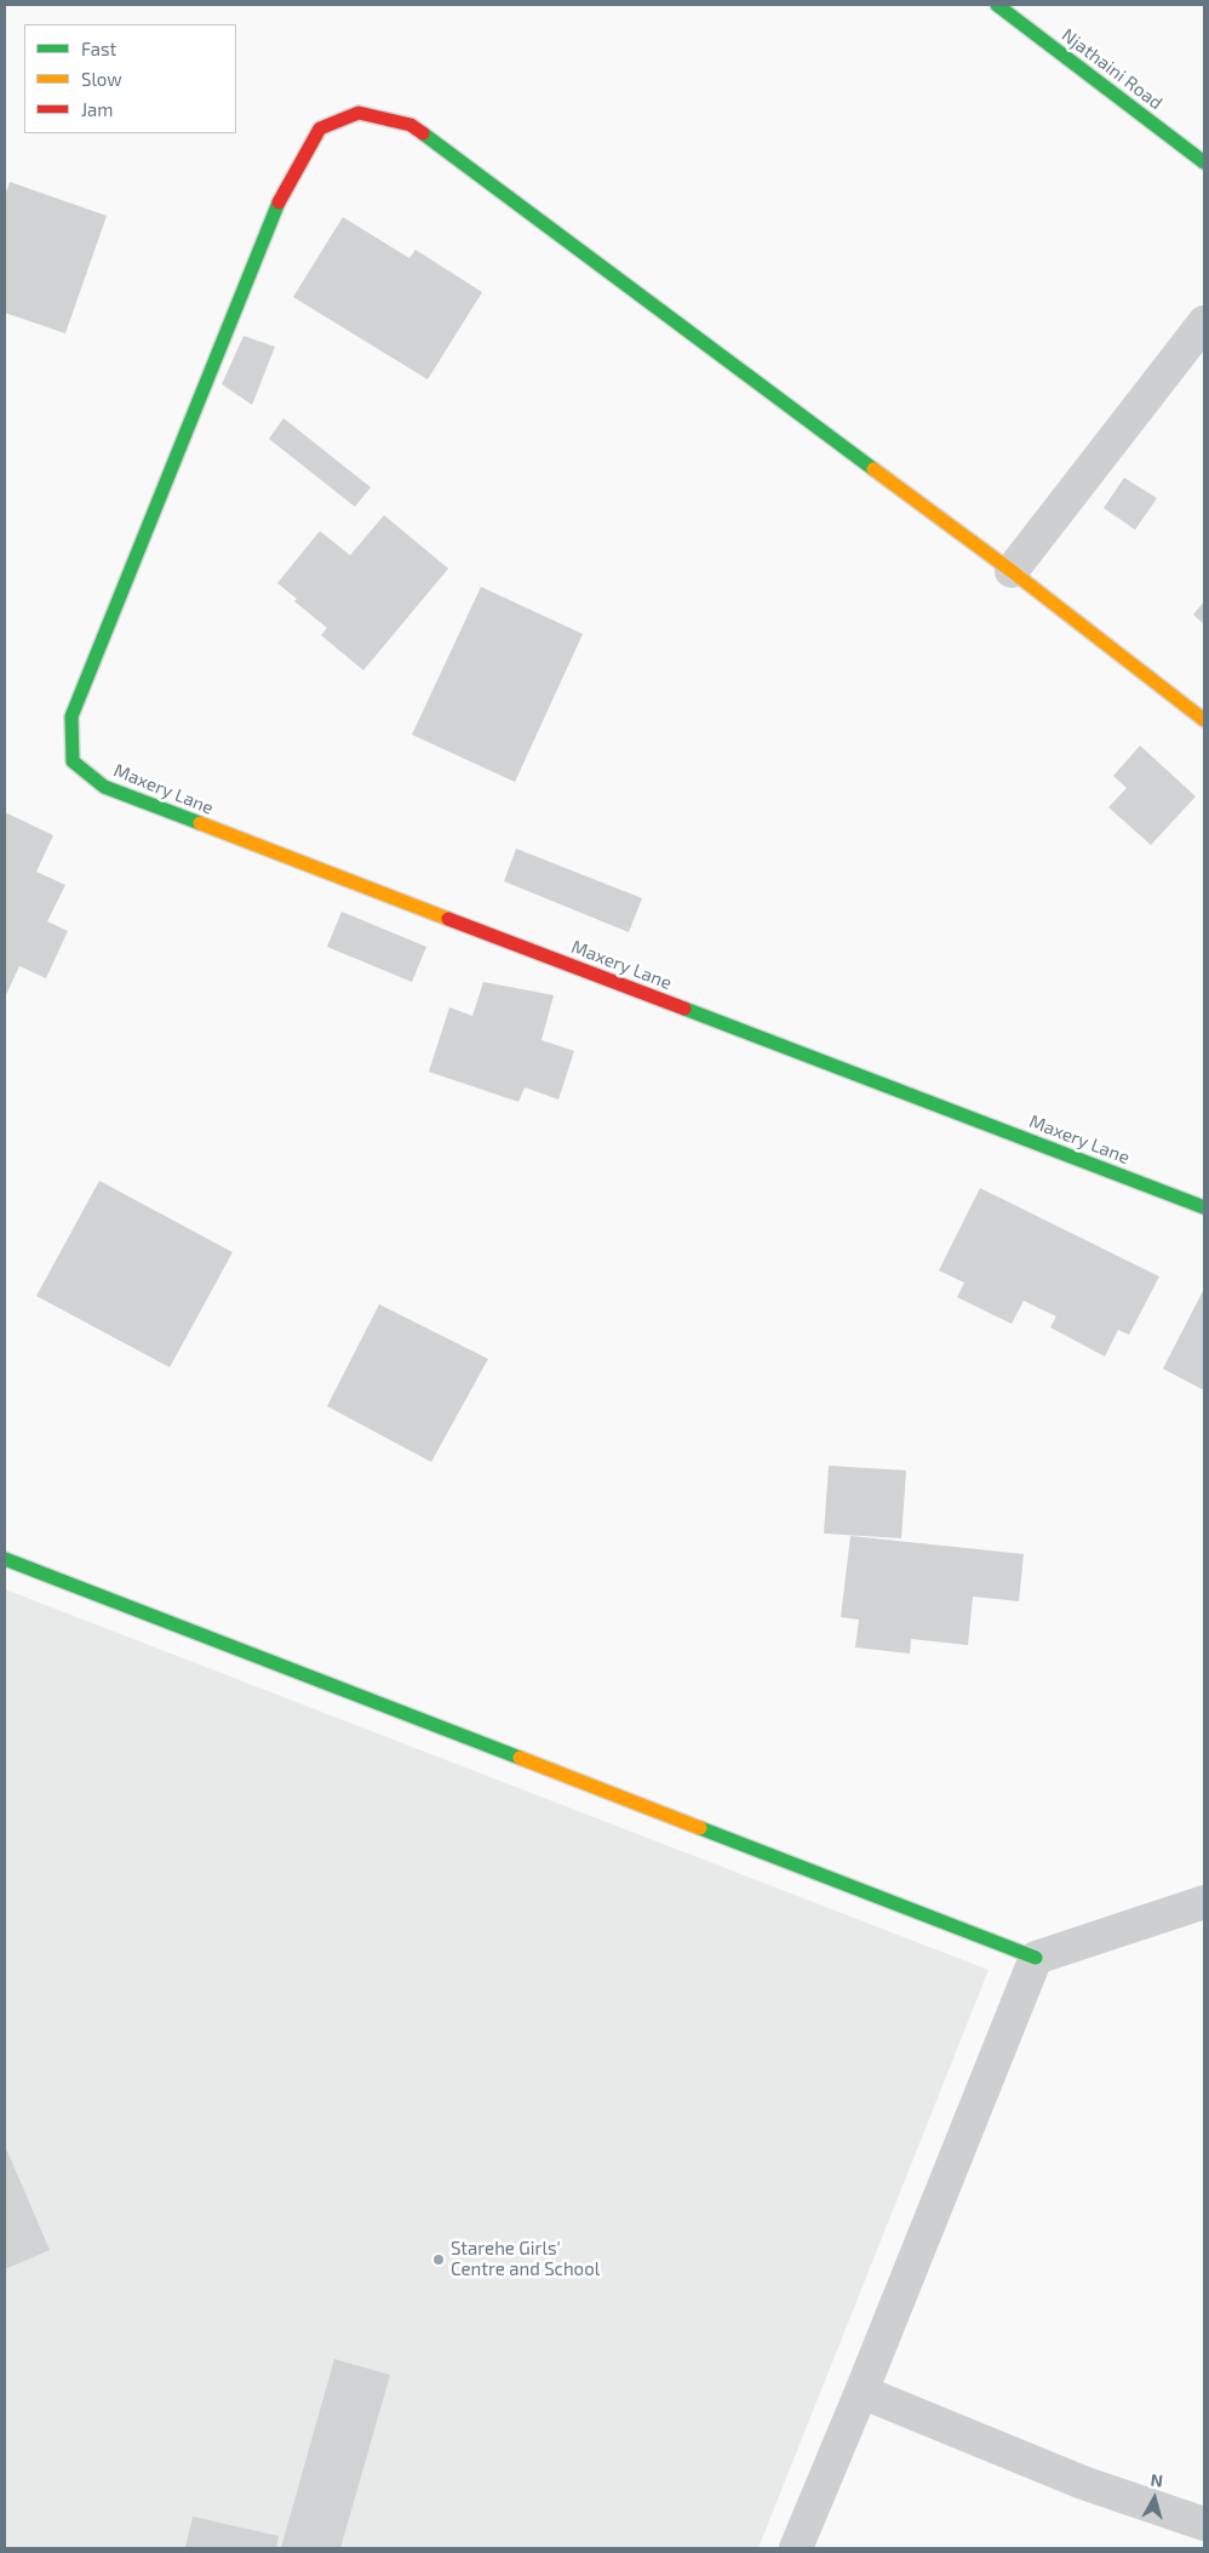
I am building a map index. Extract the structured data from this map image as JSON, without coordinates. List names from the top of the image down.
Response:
{
  "streets": {
    "street": ["Njathaini Road", "Maxery Lane"]
  },
  "places": ["Starehe Girls' Centre and School"],
  "legend": ["Fast", "Slow", "Jam"],
  "north": "top"
}
